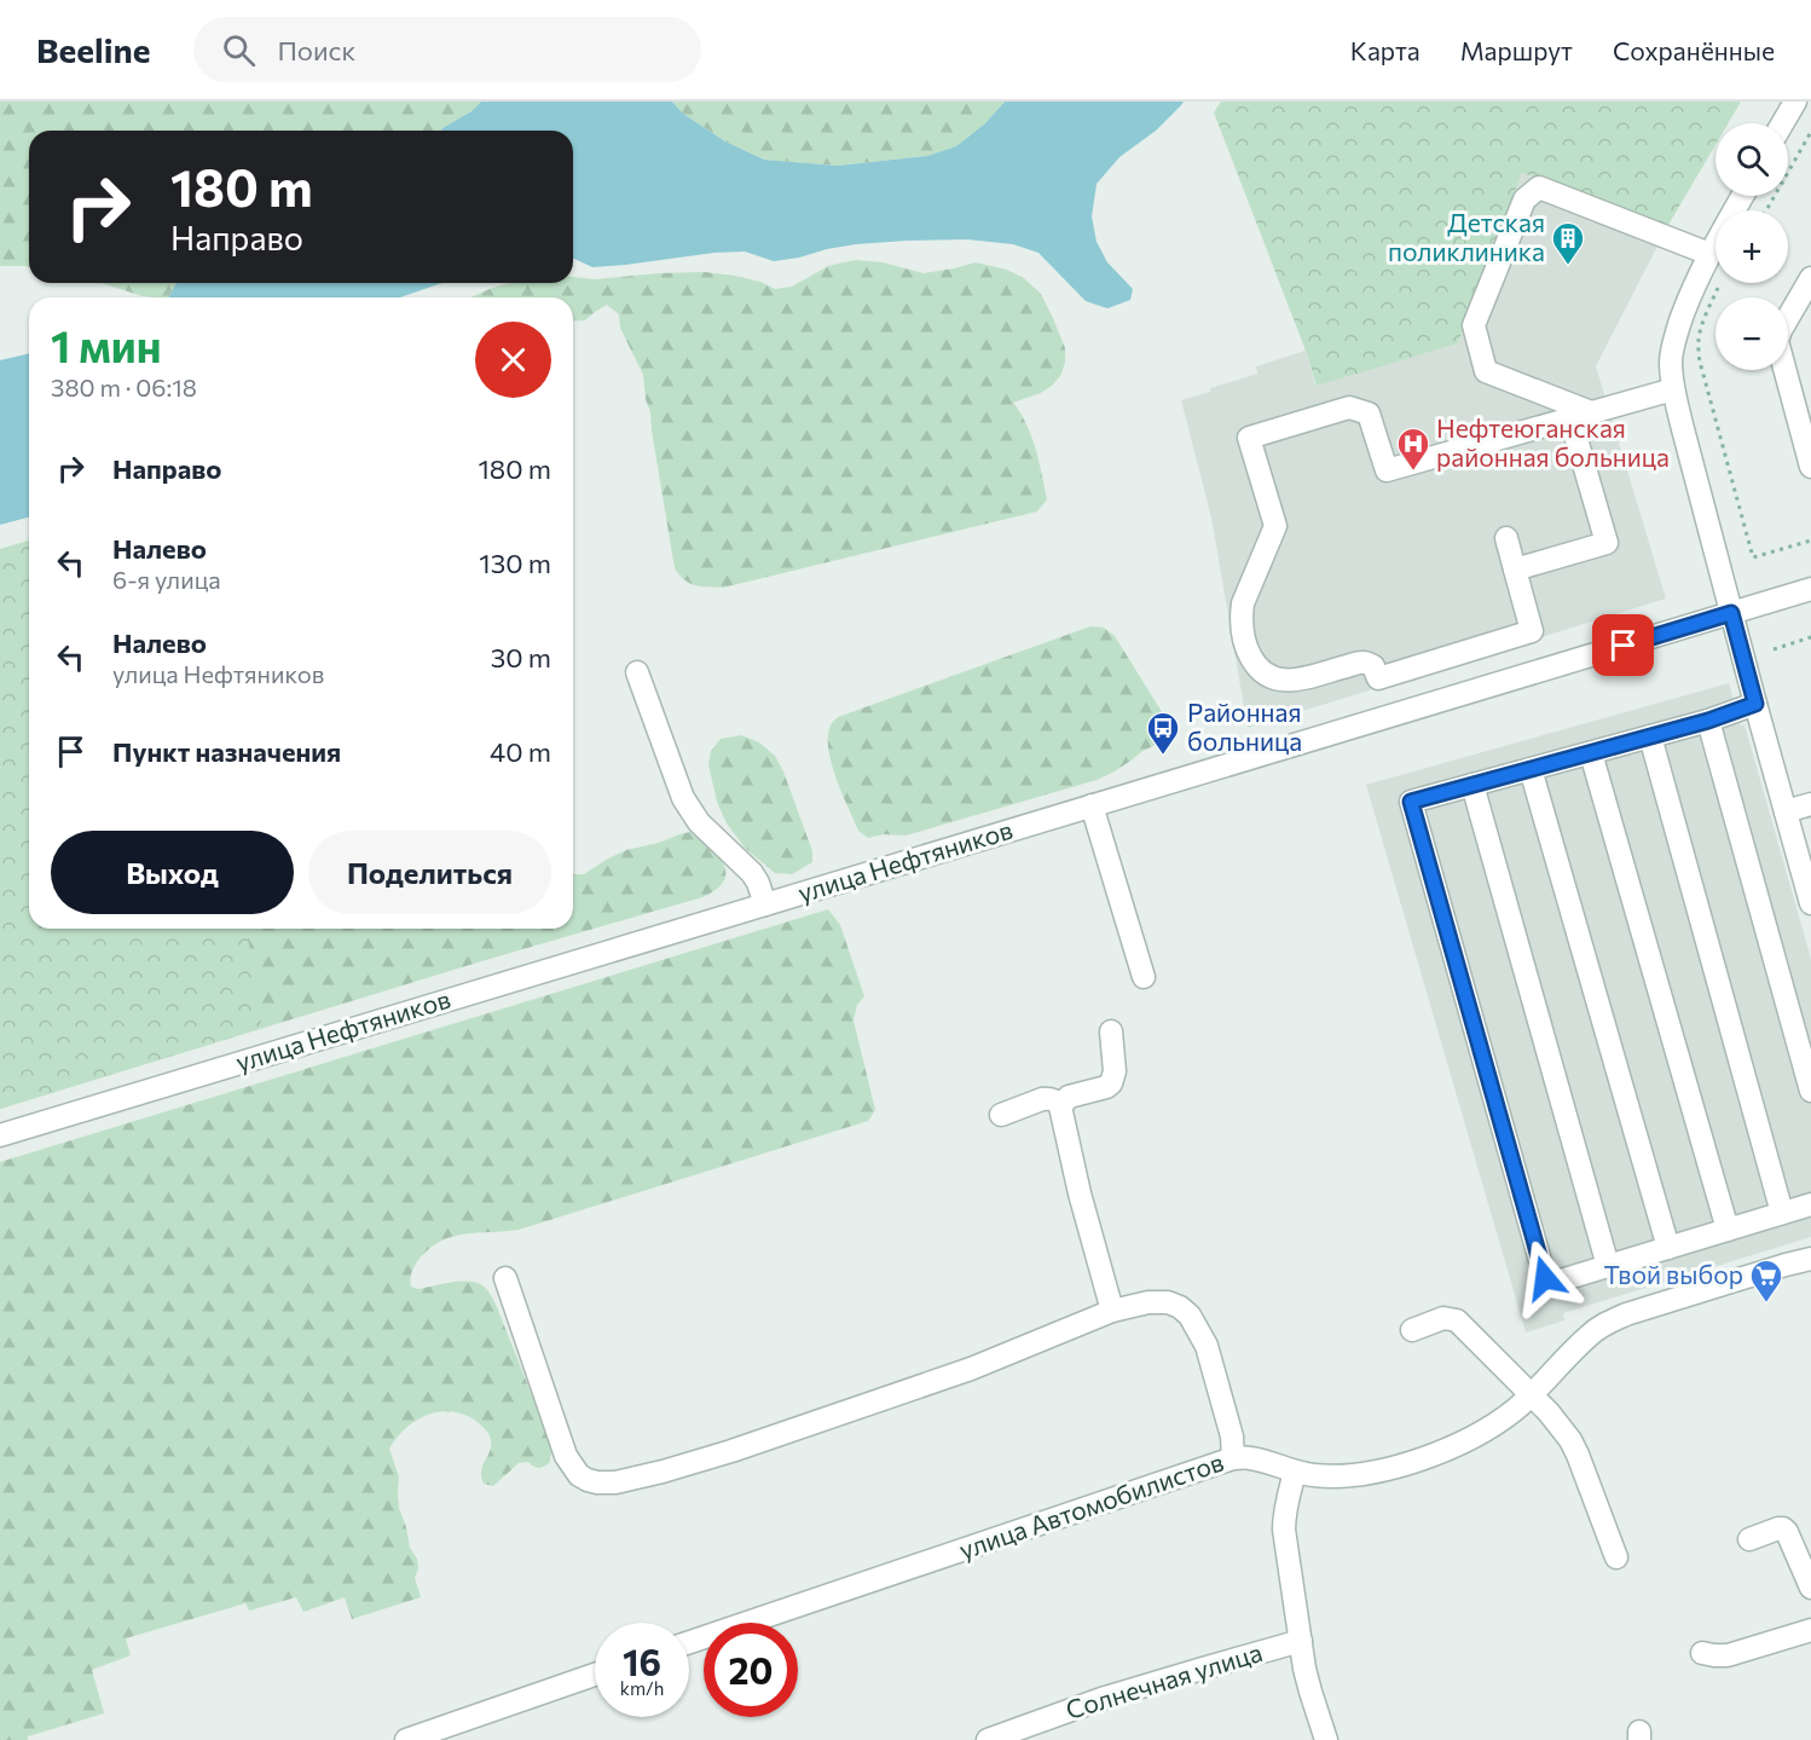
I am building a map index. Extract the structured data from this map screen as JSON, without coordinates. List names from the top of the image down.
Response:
{
  "streets": {
    "street": ["улица Нефтяников", "улица Автомобилистов", "Солнечная улица"]
  },
  "places": {
    "building": ["Детская поликлиника"],
    "hospital": ["Нефтеюганская районная больница"],
    "bus stop": ["Районная больница"],
    "supermarket": ["Твой выбор"]
  },
  "page": {
    "header": "Beeline",
    "search": "Поиск",
    "nav": ["Карта", "Маршрут", "Сохранённые"],
    "map_buttons": ["+", "−"],
    "turn": ["180 m", "Направо"],
    "heading": ["1 мин", "380 m · 06:18"],
    "list": [
      {
        "name": "Направо",
        "value": "180 m"
      },
      {
        "name": "Налево",
        "note": "6-я улица",
        "value": "130 m"
      },
      {
        "name": "Налево",
        "note": "улица Нефтяников",
        "value": "30 m"
      },
      {
        "name": "Пункт назначения",
        "value": "40 m"
      }
    ],
    "buttons": ["Выход", "Поделиться"],
    "speed": "16 km/h",
    "limit": "20"
  }
}
